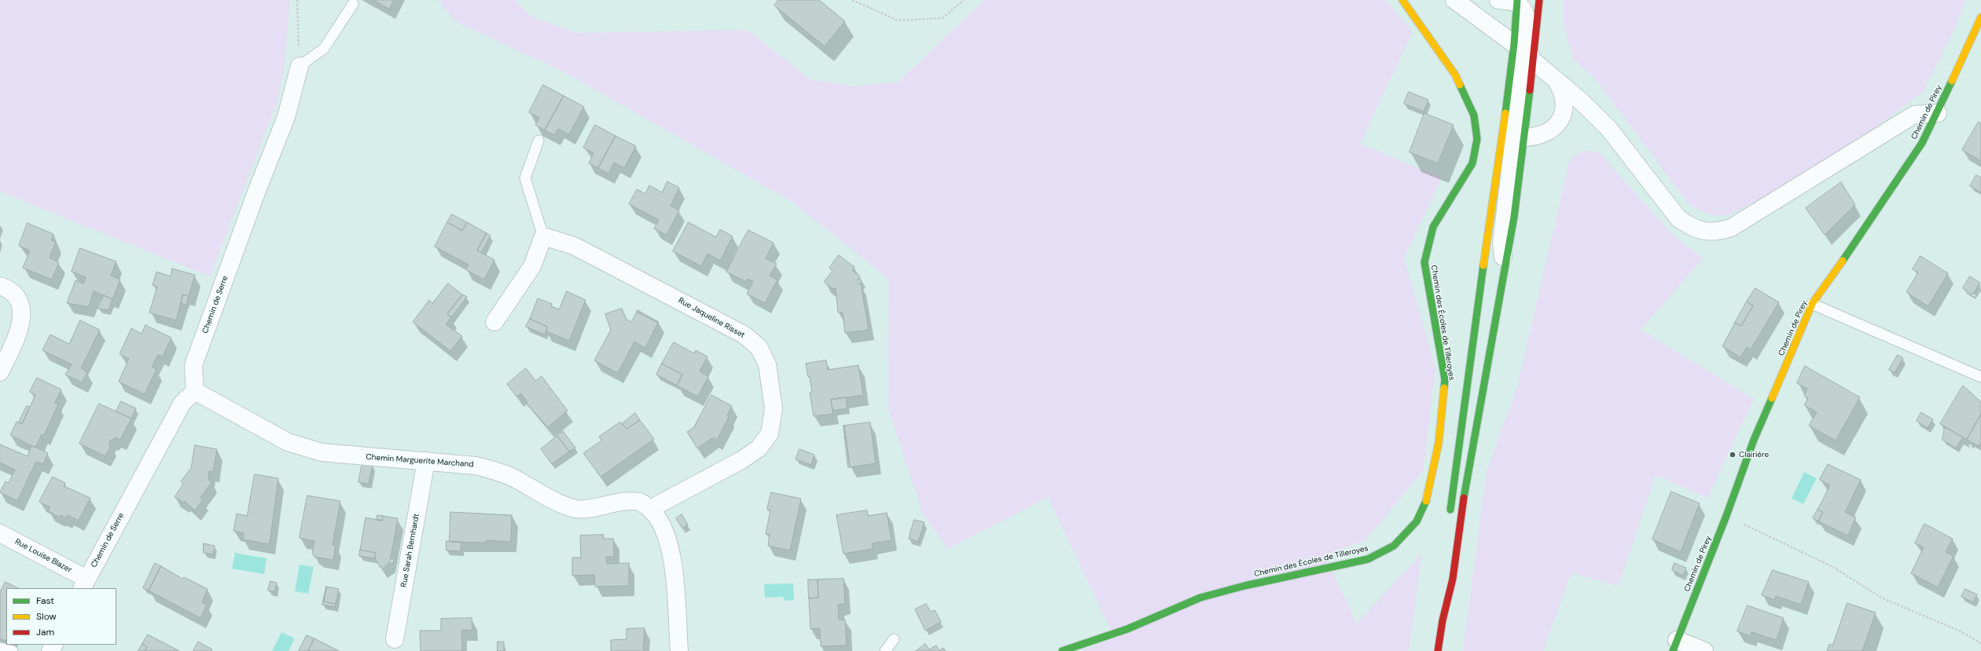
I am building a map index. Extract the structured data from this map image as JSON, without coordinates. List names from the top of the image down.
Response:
{
  "streets": {
    "street": [
      "Chemin de Pirey",
      "Chemin de Serre",
      "Rue Jaqueline Risset",
      "Chemin des Écoles de Tilleroyes",
      "Chemin Marguerite Marchand",
      "Rue Sarah Bernhardt",
      "Rue Louise Blazer"
    ]
  },
  "crossings": [
    ["Chemin de Serre", "Chemin Marguerite Marchand"],
    ["Chemin de Serre", "Rue Louise Blazer"],
    ["Rue Jaqueline Risset", "Chemin Marguerite Marchand"],
    ["Chemin Marguerite Marchand", "Rue Sarah Bernhardt"]
  ],
  "places": ["Clairière"],
  "legend": ["Fast", "Slow", "Jam"]
}
